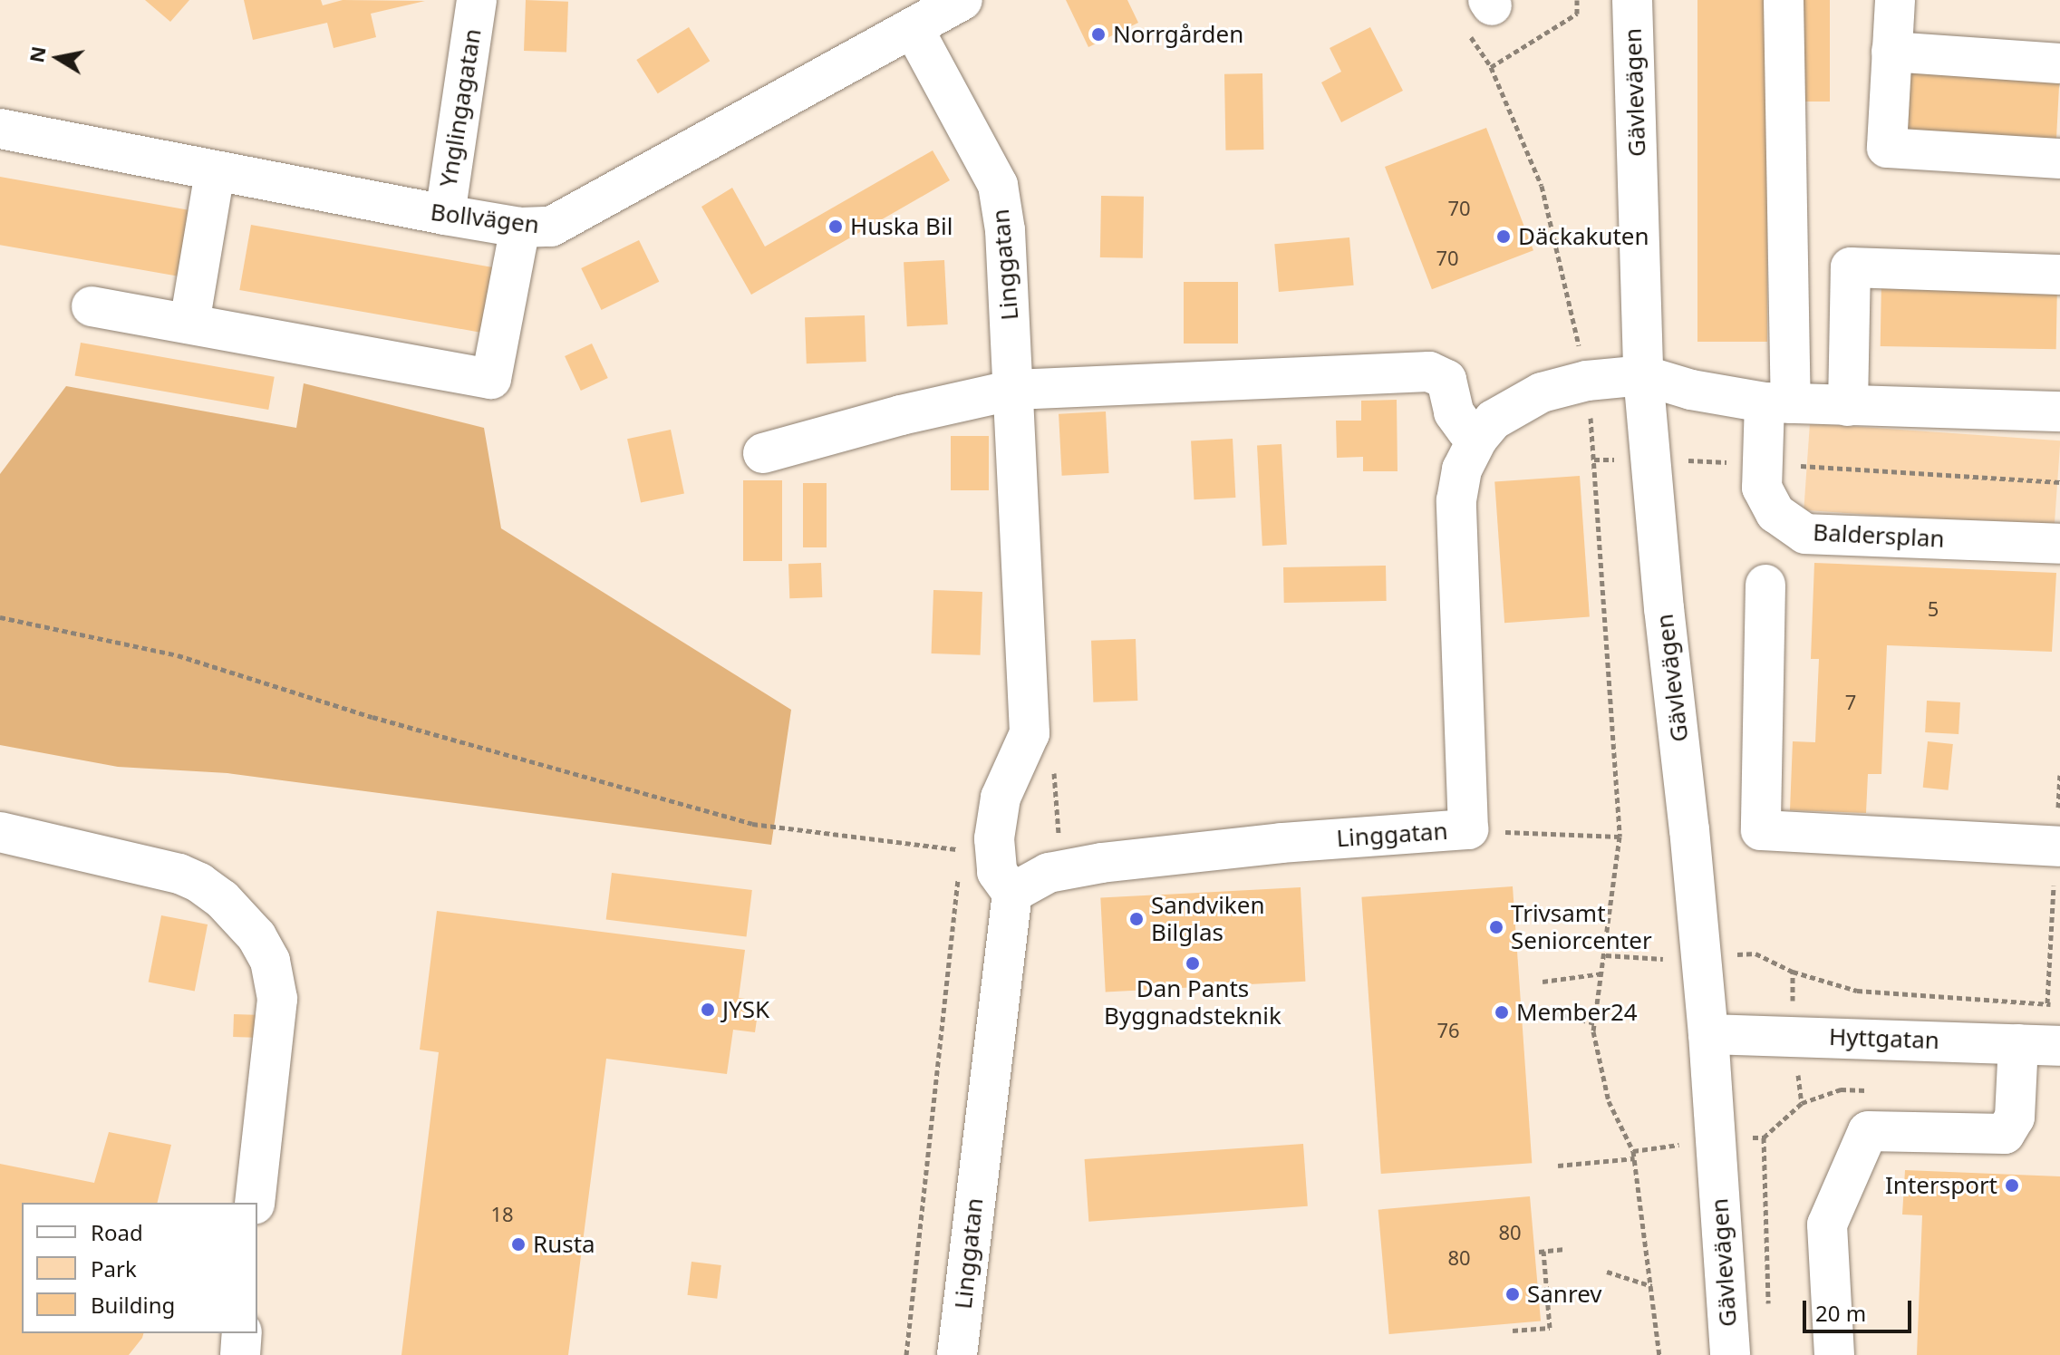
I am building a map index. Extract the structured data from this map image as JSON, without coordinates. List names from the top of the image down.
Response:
{
  "streets": {
    "street": [
      "Gävlevägen",
      "Ynglingagatan",
      "Bollvägen",
      "Linggatan",
      "Baldersplan",
      "Hyttgatan"
    ]
  },
  "crossings": [
    ["Gävlevägen", "Linggatan"],
    ["Gävlevägen", "Hyttgatan"],
    ["Ynglingagatan", "Bollvägen"],
    ["Bollvägen", "Linggatan"]
  ],
  "places": [
    "Norrgården",
    "Huska Bil",
    "Däckakuten",
    "Sandviken Bilglas",
    "Trivsamt Seniorcenter",
    "Dan Pants Byggnadsteknik",
    "JYSK",
    "Member24",
    "Intersport",
    "Rusta",
    "Sanrev"
  ],
  "house_numbers": [
    "70",
    "70",
    "5",
    "7",
    "76",
    "18",
    "80",
    "80"
  ],
  "legend": ["Road", "Park", "Building"],
  "scale_bar": "20 m",
  "north": "left"
}
